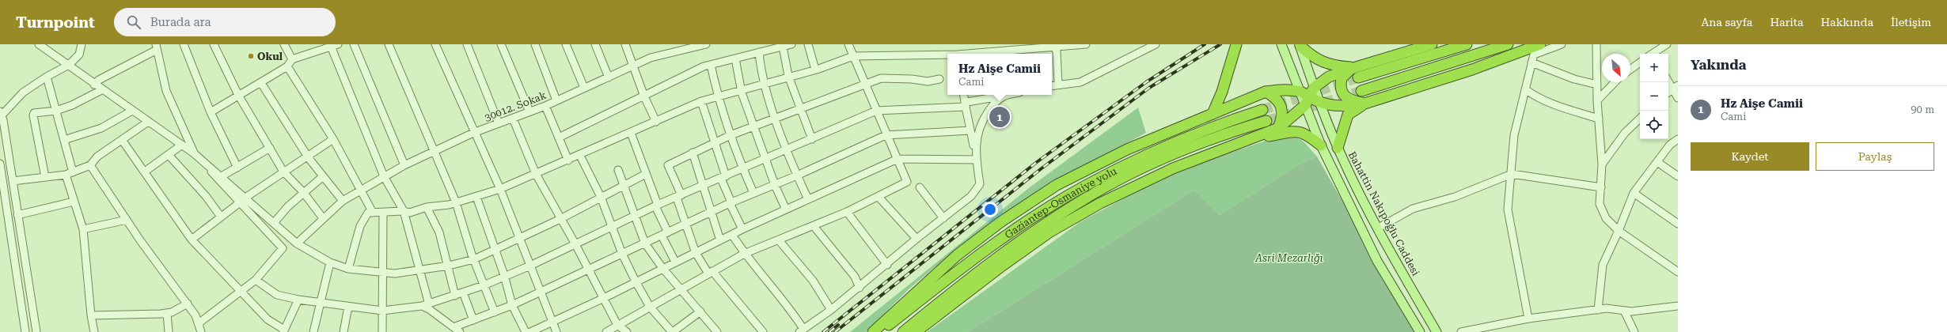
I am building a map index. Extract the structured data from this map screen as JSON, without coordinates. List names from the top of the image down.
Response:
{
  "streets": {
    "highway": ["Gaziantep-Osmaniye yolu"],
    "main road": ["Bahattin Nakıpoğlu Caddesi"],
    "street": ["30012. Sokak"]
  },
  "parks": ["Asri Mezarlığı"],
  "places": ["Okul"],
  "north": "bottom right",
  "page": {
    "header": "Turnpoint",
    "search": "Burada ara",
    "nav": [
      "Ana sayfa",
      "Harita",
      "Hakkında",
      "İletişim"
    ],
    "heading": "Yakında",
    "map_buttons": ["+", "−"],
    "popup": ["Hz Aişe Camii", "Cami"],
    "list": [
      {
        "mark": "1",
        "name": "Hz Aişe Camii",
        "note": "Cami",
        "value": "90 m"
      }
    ],
    "pins": "1",
    "buttons": ["Kaydet", "Paylaş"]
  }
}
